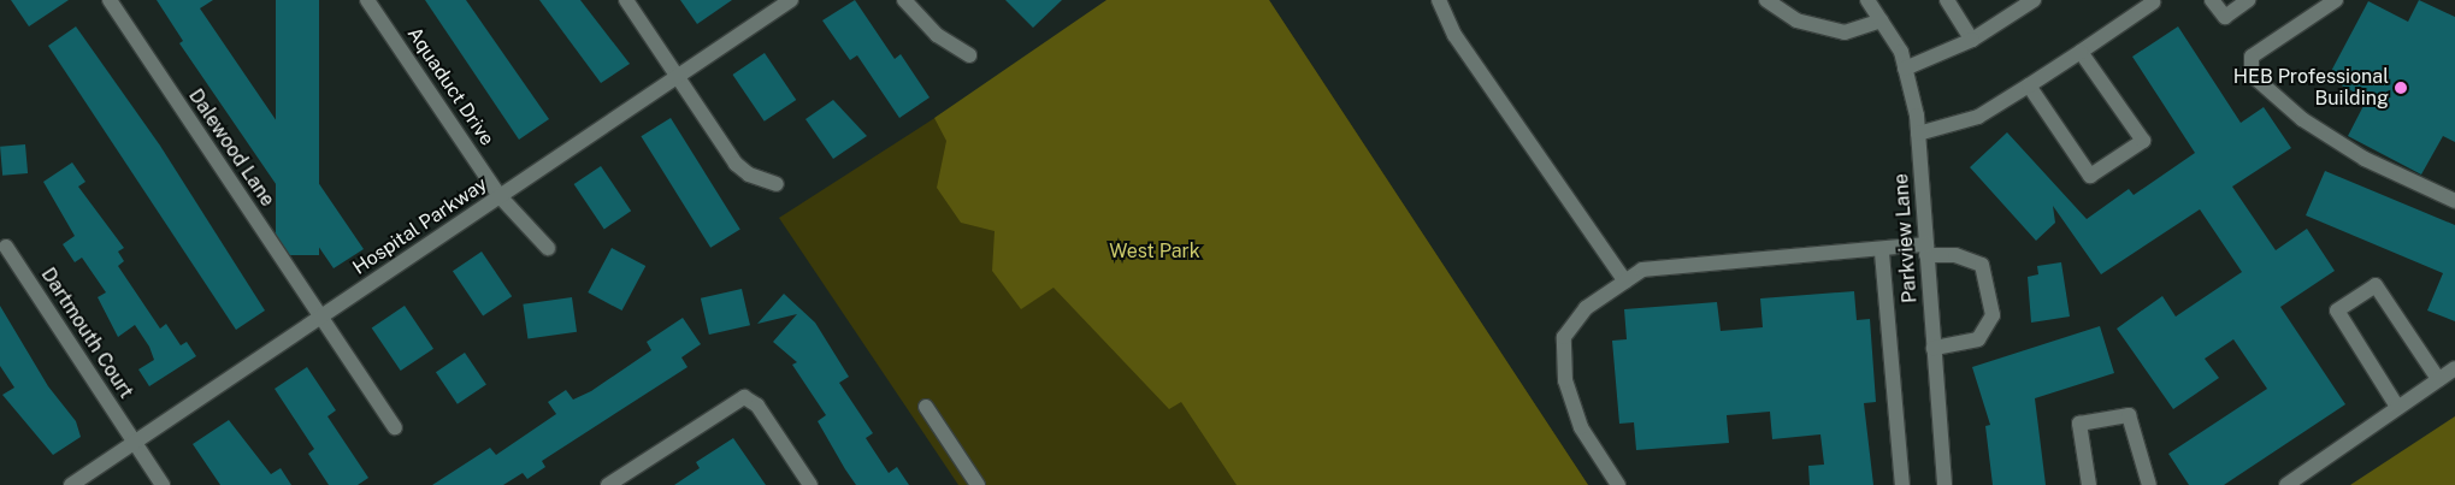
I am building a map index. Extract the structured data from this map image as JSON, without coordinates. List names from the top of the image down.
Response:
{
  "streets": {
    "street": [
      "Aquaduct Drive",
      "Dalewood Lane",
      "Hospital Parkway",
      "Parkview Lane",
      "Dartmouth Court"
    ]
  },
  "crossings": [
    ["Aquaduct Drive", "Hospital Parkway"],
    ["Dalewood Lane", "Hospital Parkway"],
    ["Hospital Parkway", "Dartmouth Court"]
  ],
  "parks": ["West Park"],
  "places": ["HEB Professional Building"]
}
